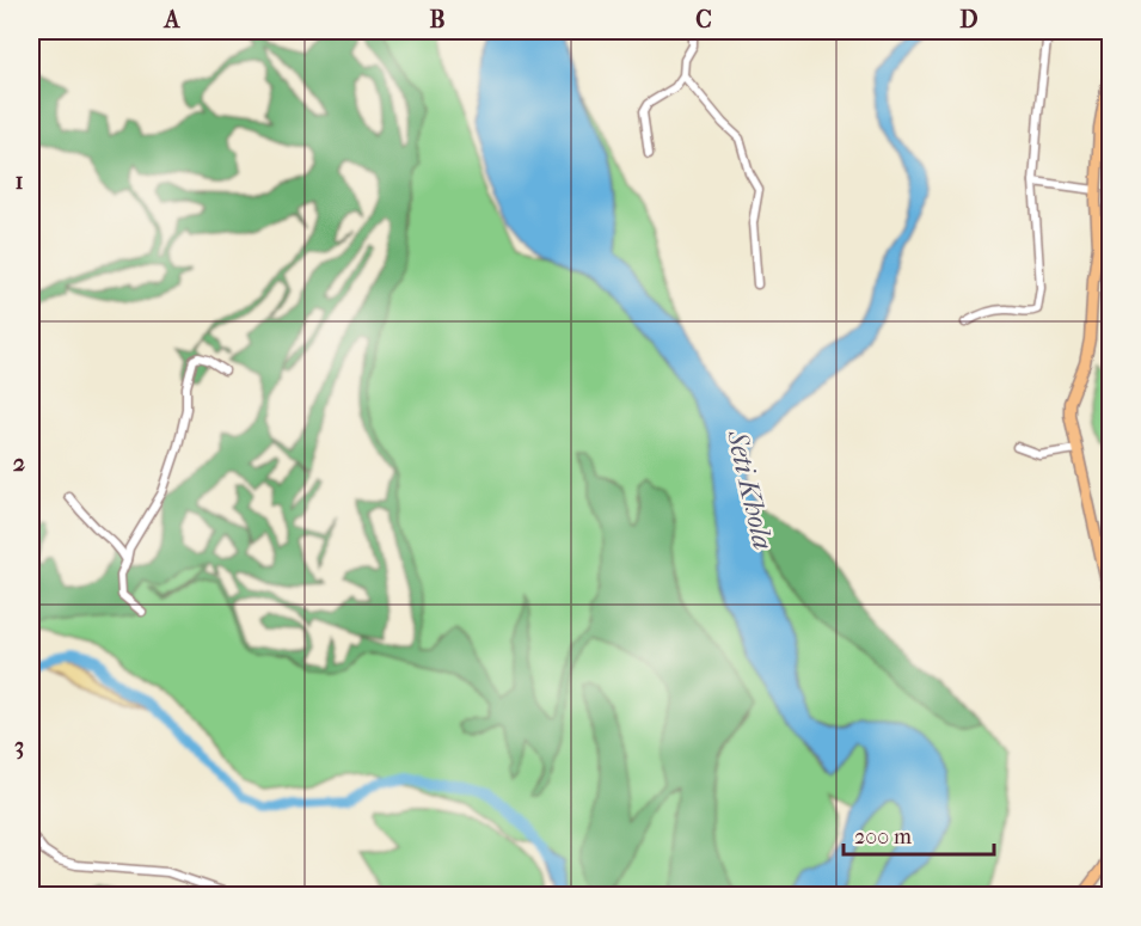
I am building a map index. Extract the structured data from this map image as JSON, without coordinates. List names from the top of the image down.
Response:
{
  "water": ["Seti Khola"],
  "scale_bar": "200 m",
  "grid": {
    "columns": [
      "A",
      "B",
      "C",
      "D"
    ],
    "rows": ["1", "2", "3"]
  }
}
